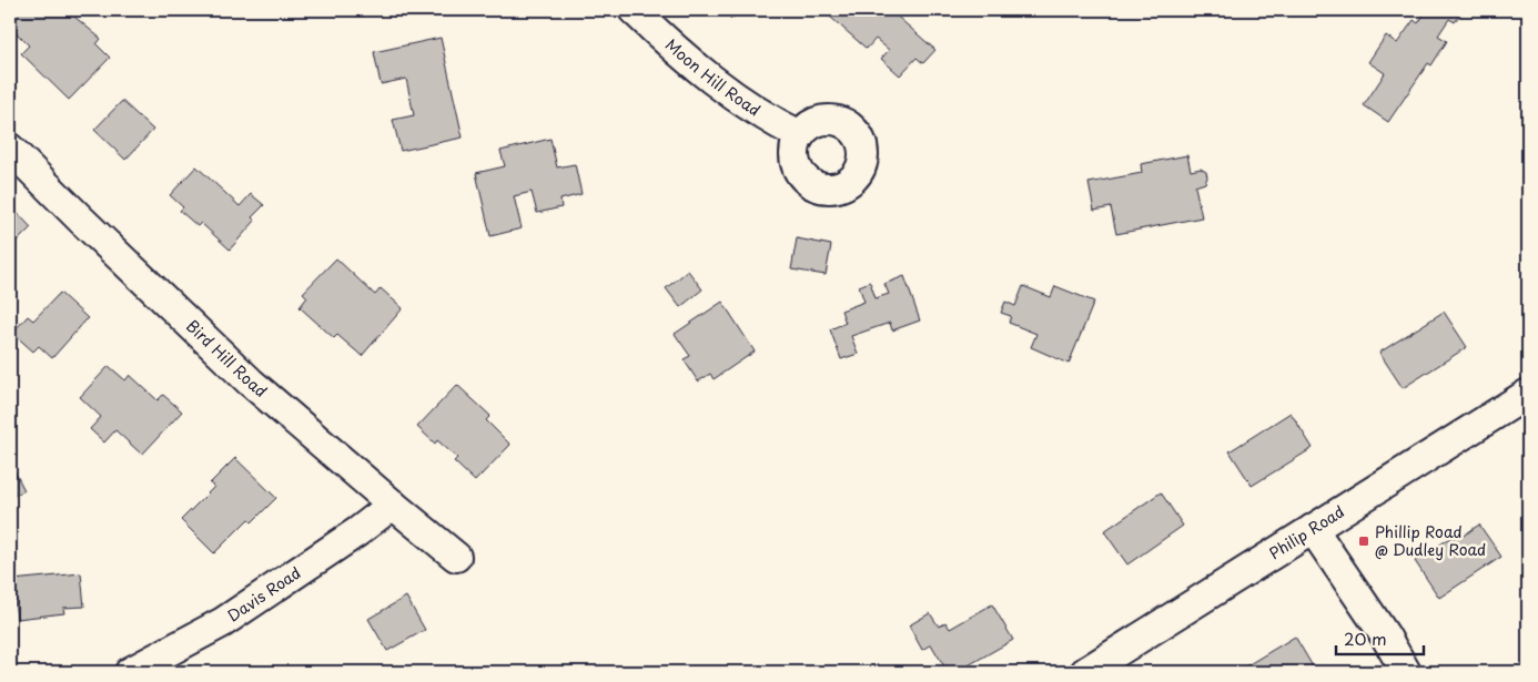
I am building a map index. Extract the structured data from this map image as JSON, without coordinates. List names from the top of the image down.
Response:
{
  "streets": {
    "street": [
      "Moon Hill Road",
      "Bird Hill Road",
      "Philip Road",
      "Davis Road"
    ]
  },
  "crossings": [
    ["Bird Hill Road", "Davis Road"]
  ],
  "places": {
    "transit": ["Phillip Road @ Dudley Road"]
  },
  "scale_bar": "20 m"
}
